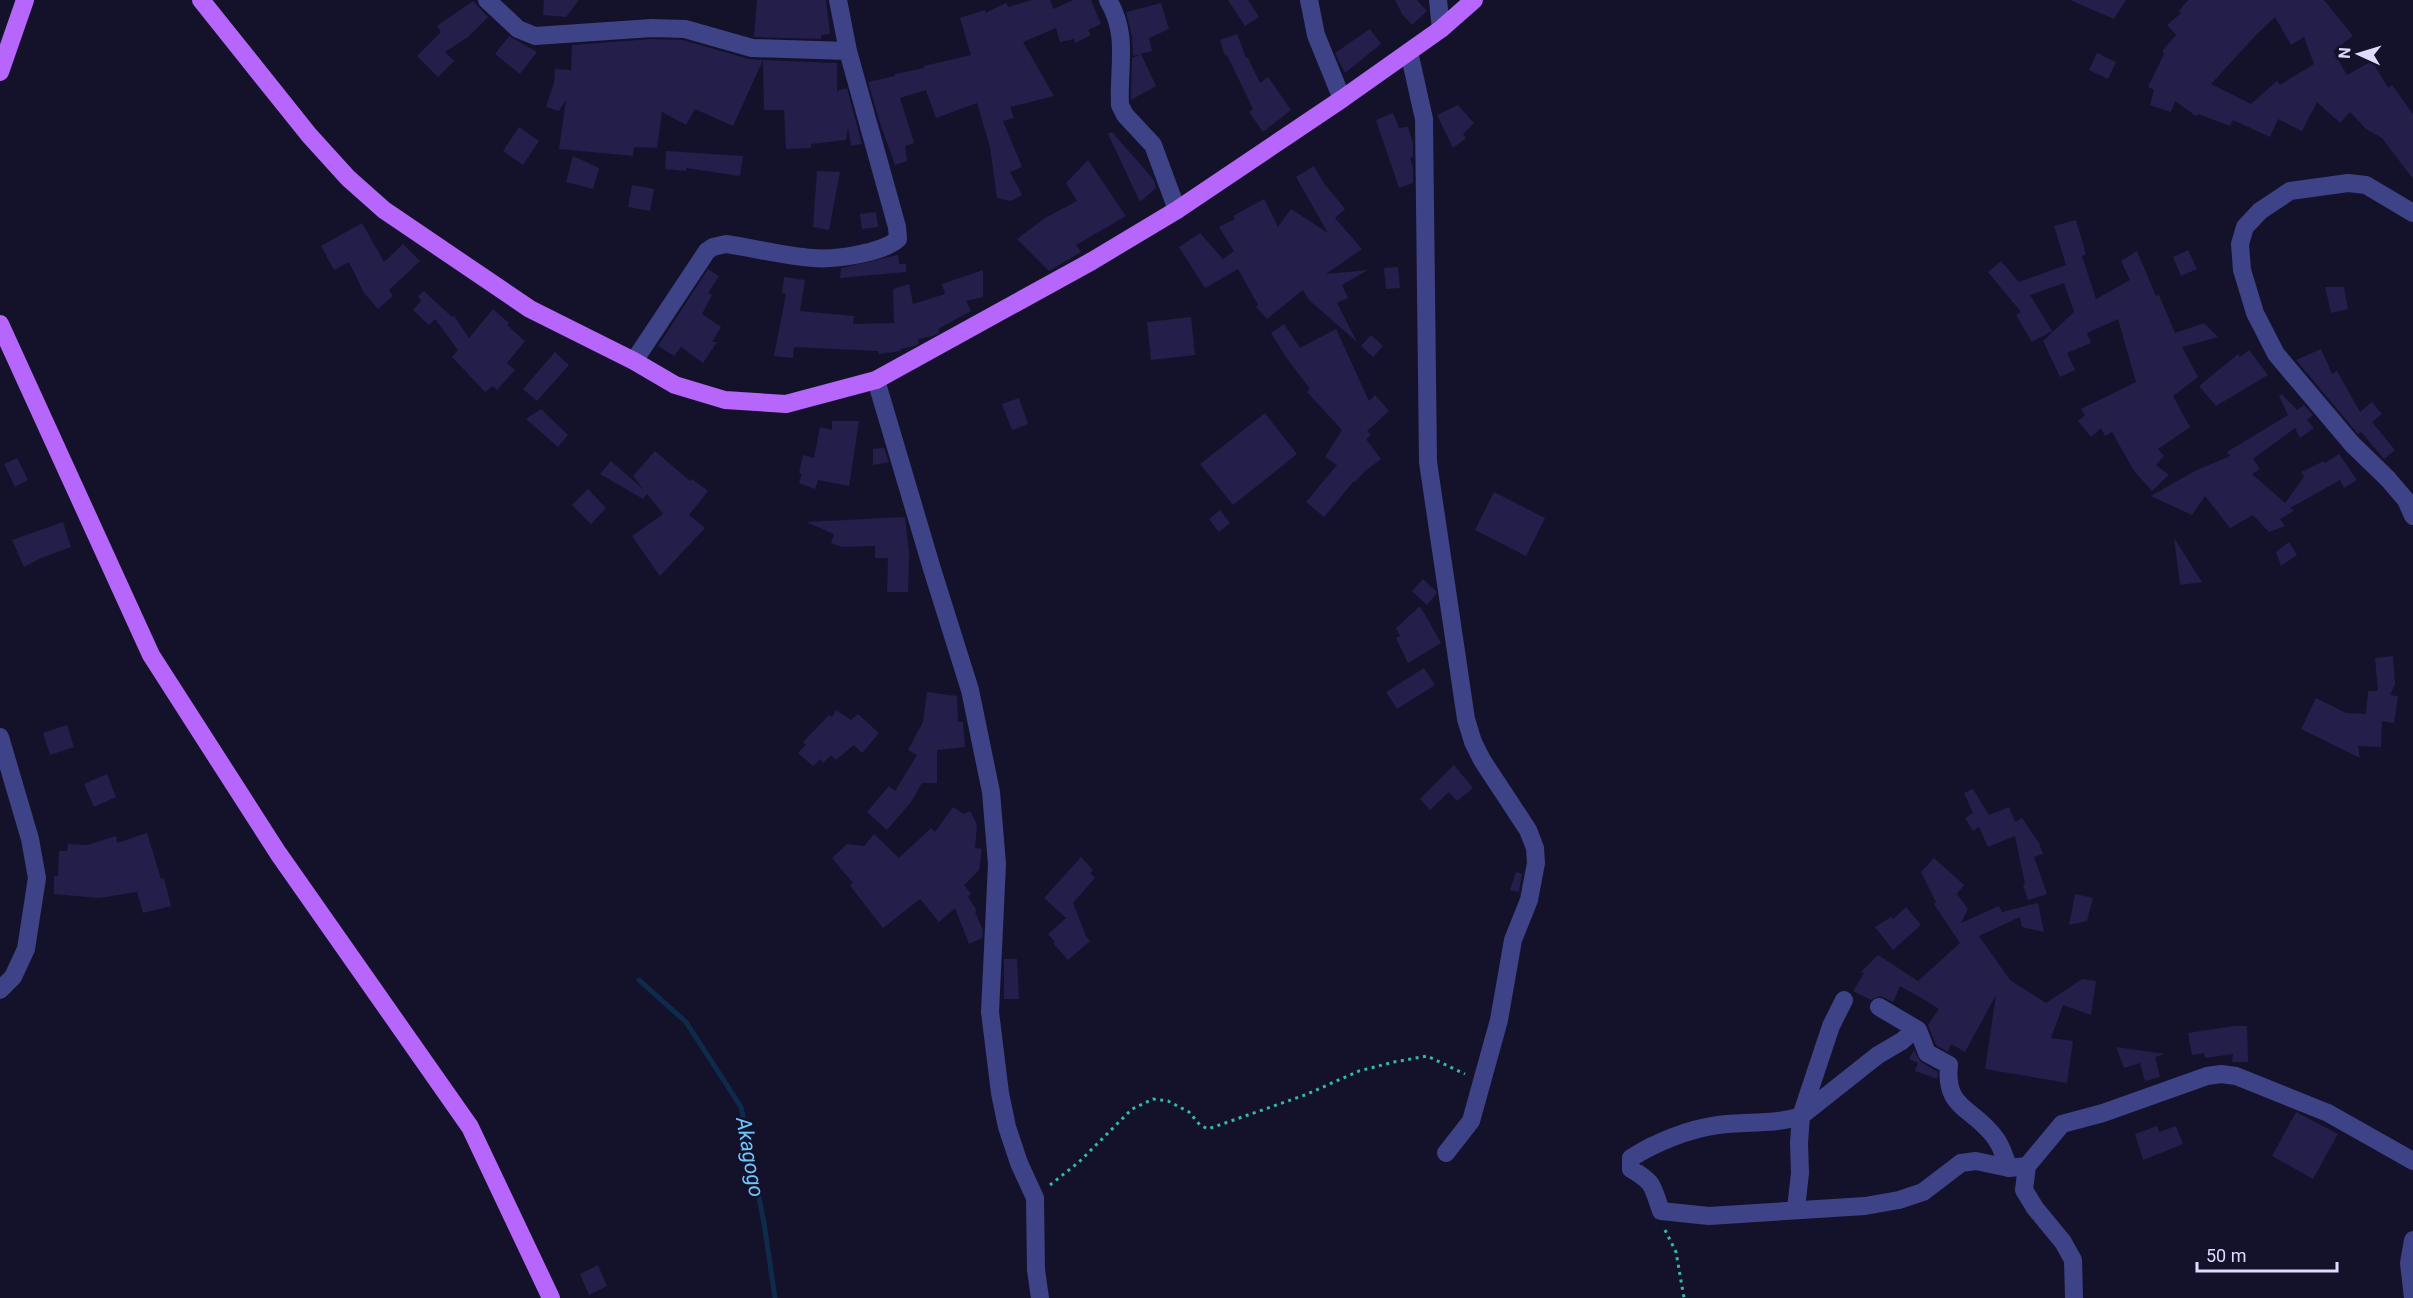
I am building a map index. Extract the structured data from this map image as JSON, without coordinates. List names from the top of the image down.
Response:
{
  "water": ["Akagogo"],
  "scale_bar": "50 m",
  "north": "left"
}
